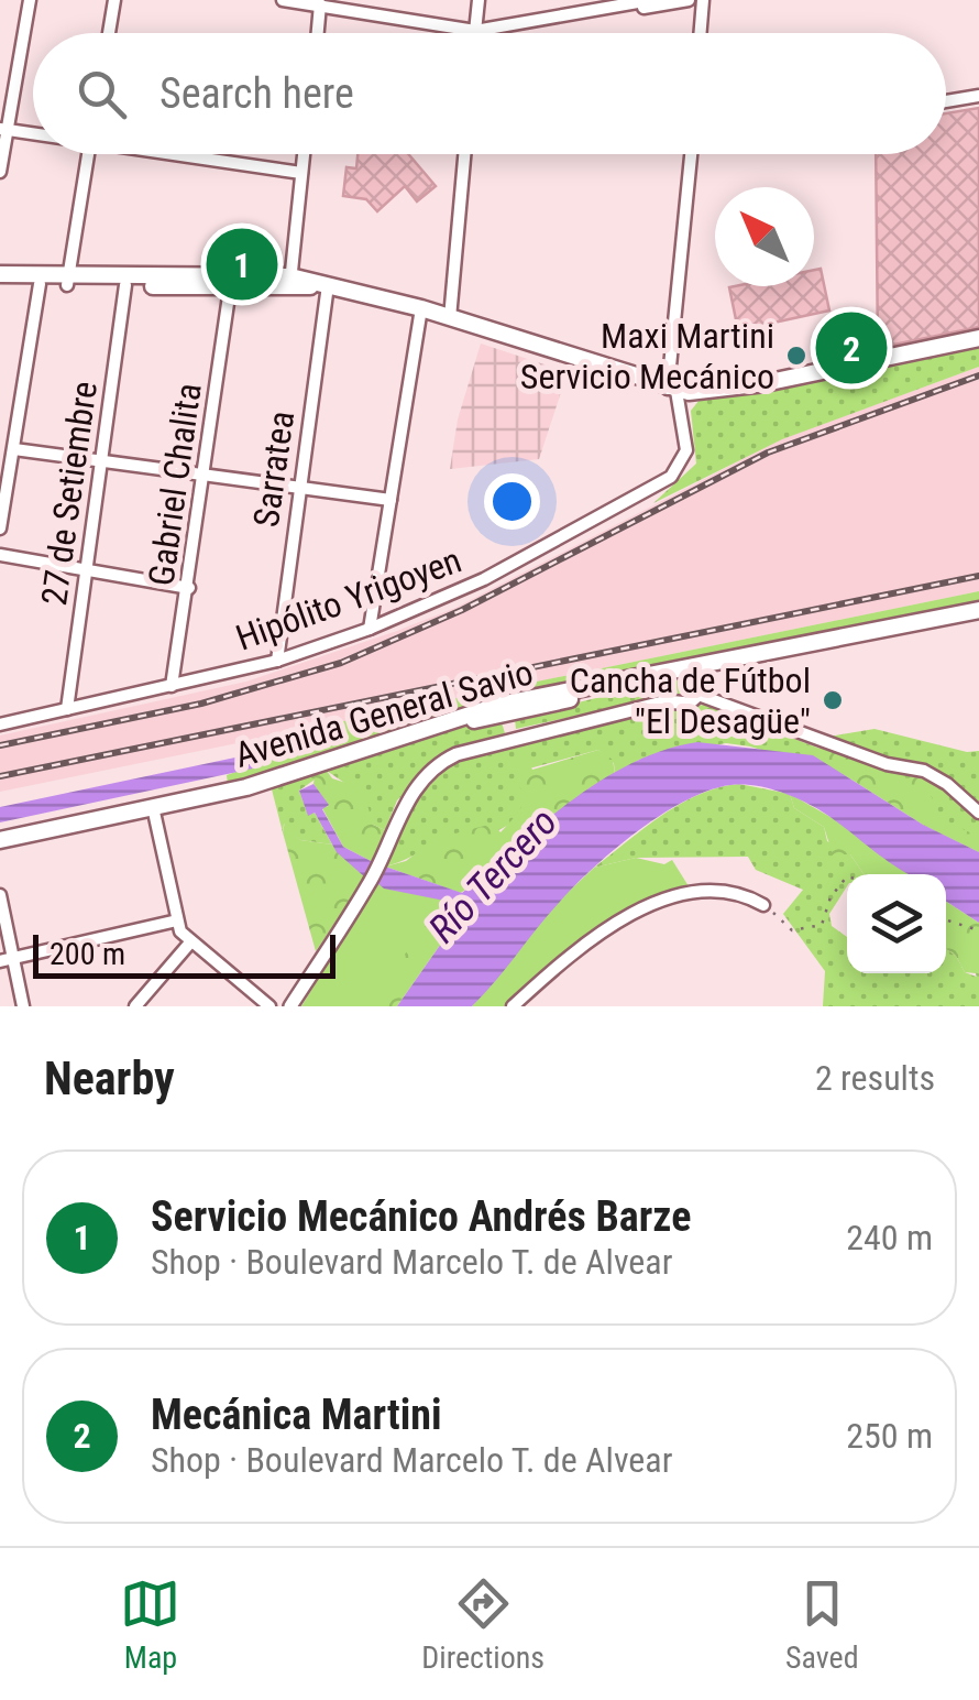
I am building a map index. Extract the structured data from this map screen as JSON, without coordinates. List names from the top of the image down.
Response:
{
  "streets": {
    "main road": ["Avenida General Savio"],
    "street": [
      "Sarratea",
      "Gabriel Chalita",
      "27 de Setiembre",
      "Hipólito Yrigoyen"
    ]
  },
  "crossings": [
    ["Sarratea", "Hipólito Yrigoyen"],
    ["Gabriel Chalita", "Hipólito Yrigoyen"],
    ["27 de Setiembre", "Hipólito Yrigoyen"]
  ],
  "water": ["Río Tercero"],
  "places": ["Maxi Martini Servicio Mecánico", "Cancha de Fútbol \"El Desagüe\""],
  "scale_bar": "200 m",
  "north": "top left",
  "page": {
    "search": "Search here",
    "pins": ["1", "2"],
    "scale": "200 m",
    "heading": ["Nearby", "2 results"],
    "list": [
      {
        "mark": "1",
        "name": "Servicio Mecánico Andrés Barze",
        "note": "Shop · Boulevard Marcelo T. de Alvear",
        "value": "240 m"
      },
      {
        "mark": "2",
        "name": "Mecánica Martini",
        "note": "Shop · Boulevard Marcelo T. de Alvear",
        "value": "250 m"
      }
    ],
    "nav": ["Map", "Directions", "Saved"]
  }
}
